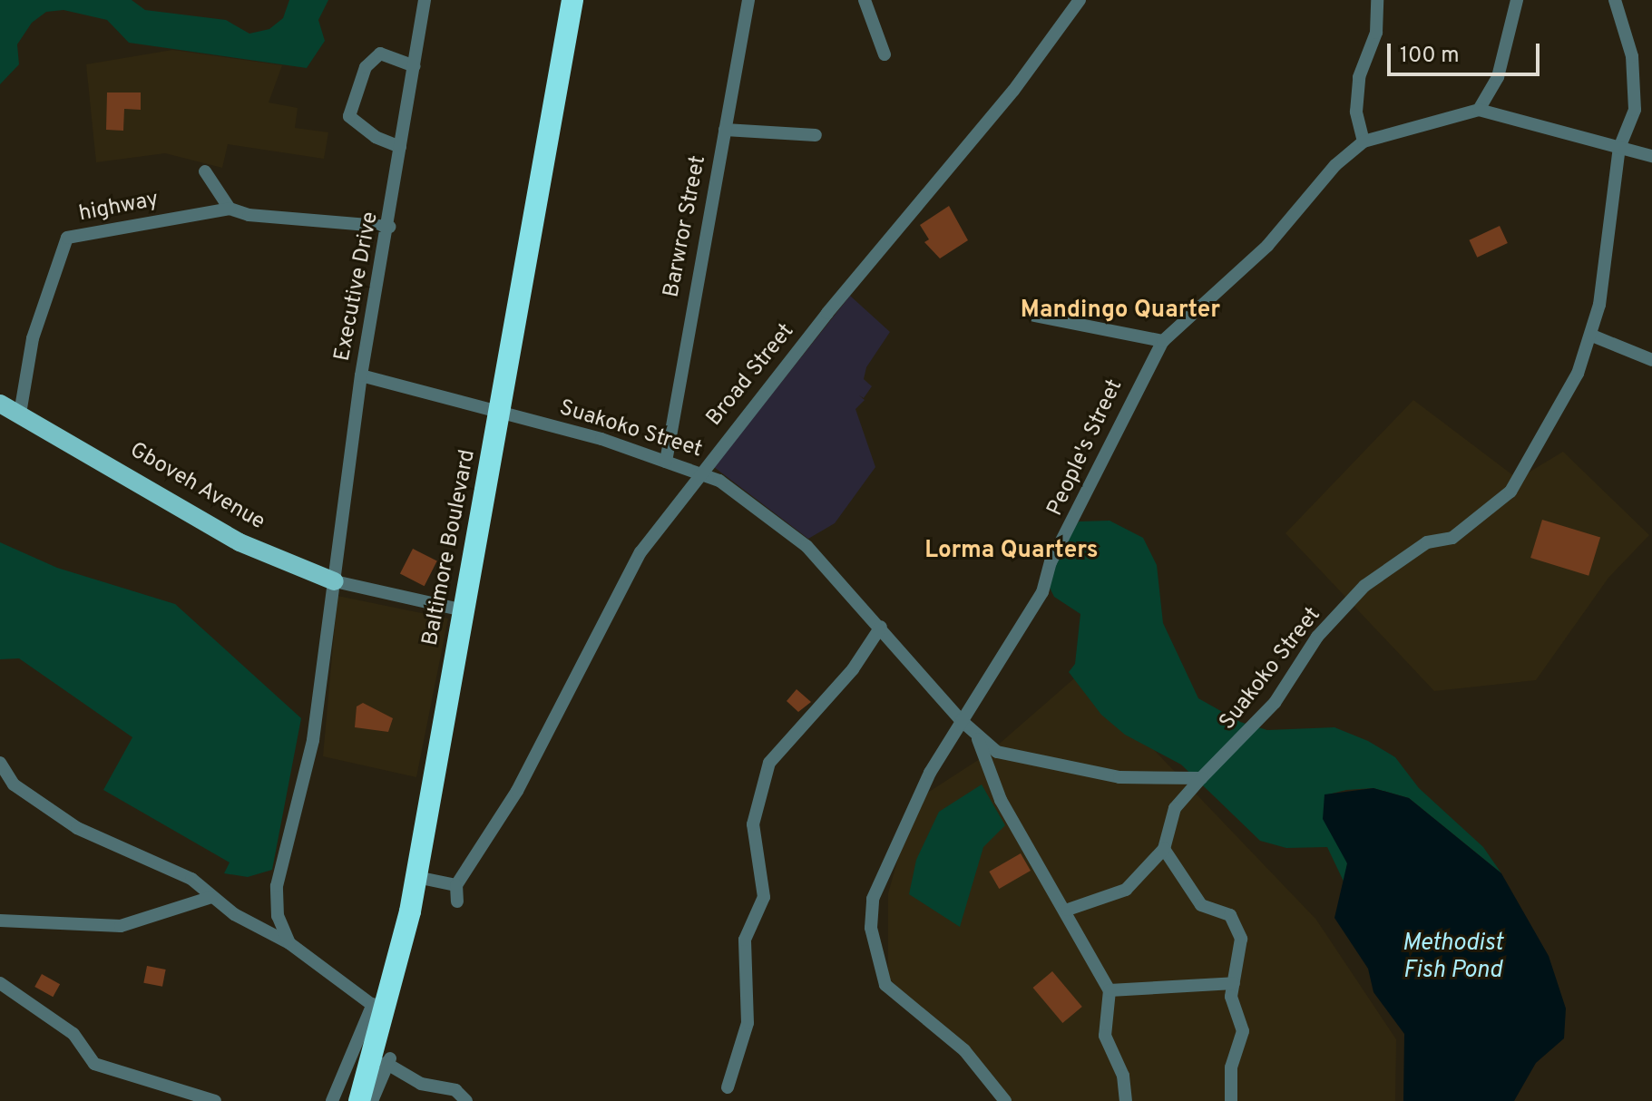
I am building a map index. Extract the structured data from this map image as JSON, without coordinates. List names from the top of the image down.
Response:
{
  "streets": {
    "highway": ["Baltimore Boulevard"],
    "main road": ["Gboveh Avenue"],
    "street": [
      "highway",
      "Barwror Street",
      "Executive Drive",
      "Broad Street",
      "Suakoko Street",
      "People's Street"
    ]
  },
  "crossings": [
    ["highway", "Executive Drive"],
    ["highway", "Gboveh Avenue"],
    ["Barwror Street", "Suakoko Street"],
    ["Executive Drive", "Suakoko Street"],
    ["Executive Drive", "Gboveh Avenue"],
    ["Broad Street", "Suakoko Street"],
    ["Suakoko Street", "People's Street"],
    ["Suakoko Street", "Baltimore Boulevard"],
    ["Gboveh Avenue", "Baltimore Boulevard"]
  ],
  "districts": ["Mandingo Quarter", "Lorma Quarters"],
  "water": ["Methodist Fish Pond"],
  "scale_bar": "100 m"
}
